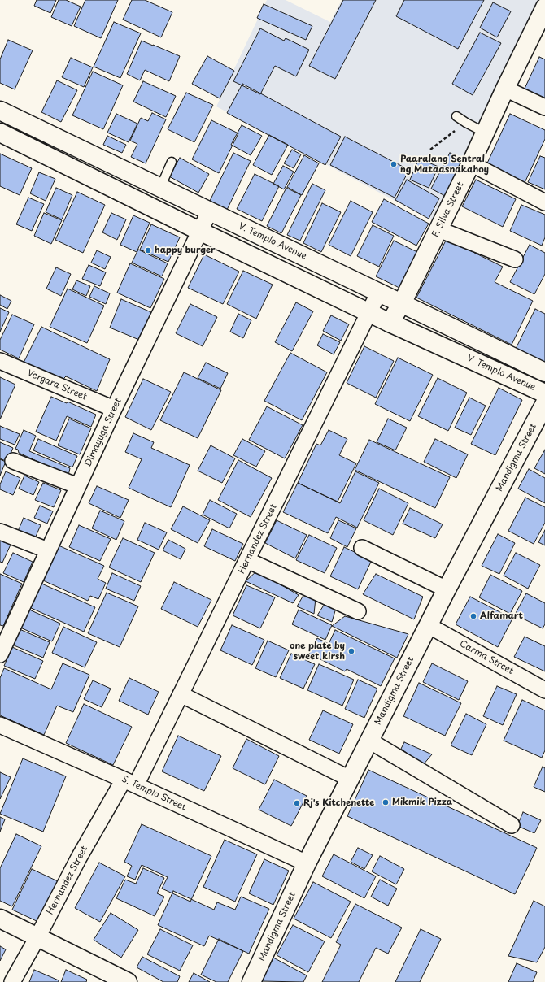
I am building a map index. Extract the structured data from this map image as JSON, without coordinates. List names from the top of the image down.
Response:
{
  "streets": {
    "main road": ["F. Silva Street", "V. Templo Avenue", "Mandigma Street"],
    "street": [
      "Vergara Street",
      "Dimayuga Street",
      "Hernandez Street",
      "Carma Street",
      "S. Templo Street"
    ]
  },
  "crossings": [
    ["F. Silva Street", "V. Templo Avenue"],
    ["V. Templo Avenue", "Dimayuga Street"],
    ["V. Templo Avenue", "Hernandez Street"],
    ["Vergara Street", "Dimayuga Street"],
    ["Mandigma Street", "Carma Street"],
    ["Mandigma Street", "S. Templo Street"],
    ["Hernandez Street", "S. Templo Street"]
  ],
  "places": [
    "Paaralang Sentral ng Mataasnakahoy",
    "happy burger",
    "Alfamart",
    "one plate by sweet kirsh",
    "Mikmik Pizza",
    "Rj's Kitchenette"
  ]
}
